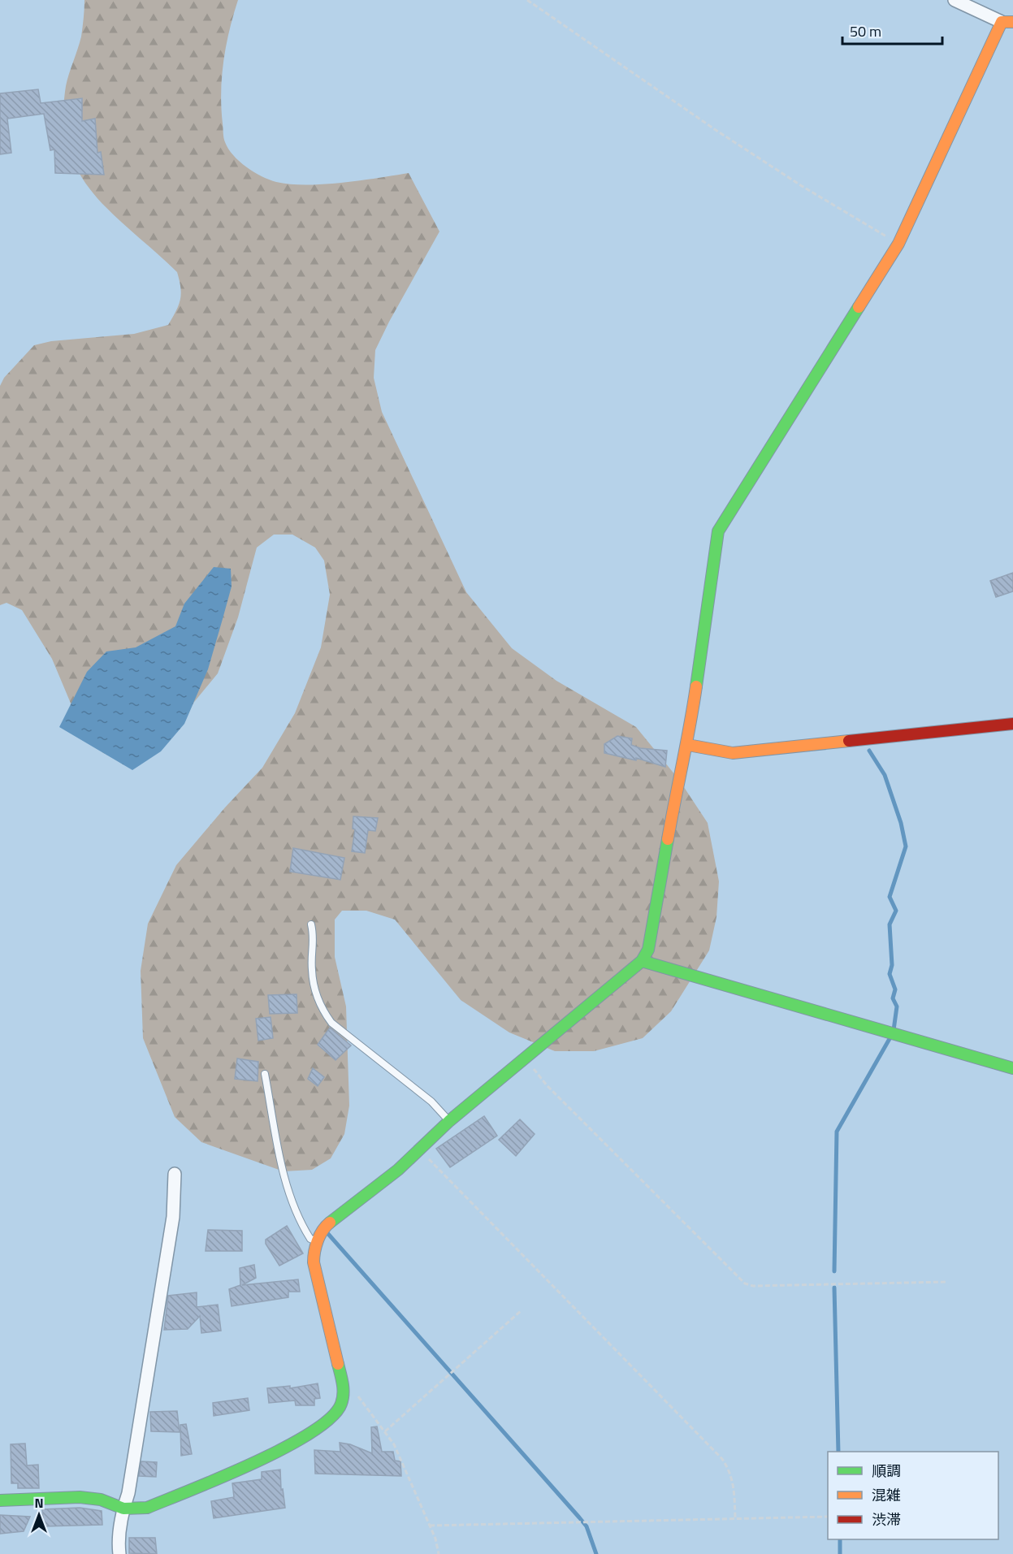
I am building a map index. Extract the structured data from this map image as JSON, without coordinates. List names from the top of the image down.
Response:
{
  "legend": ["順調", "混雑", "渋滞"],
  "scale_bar": "50 m",
  "north": "top"
}
